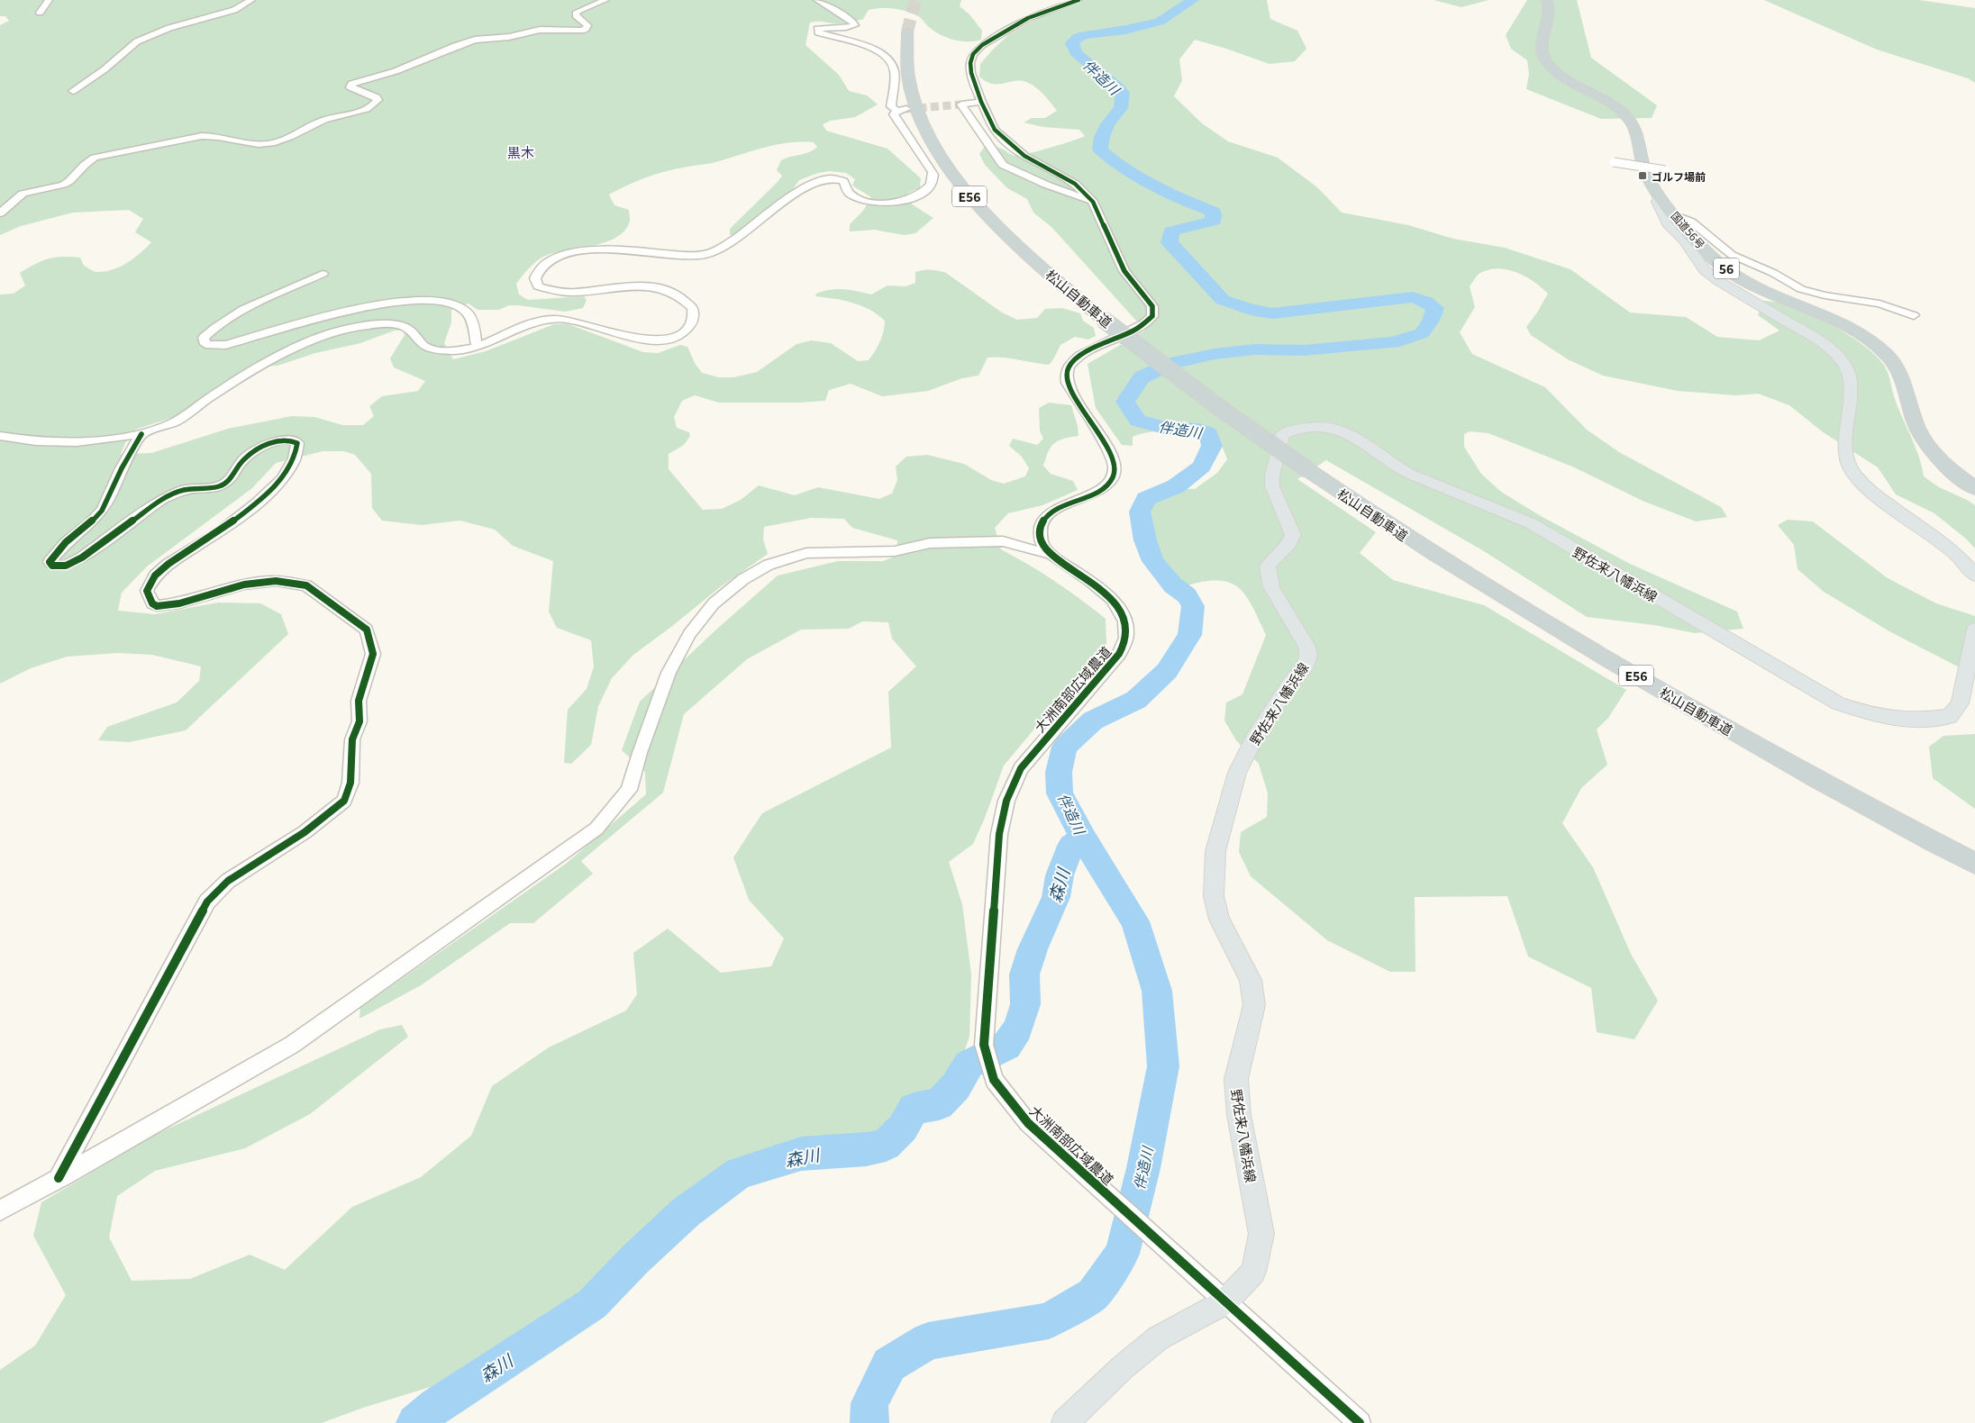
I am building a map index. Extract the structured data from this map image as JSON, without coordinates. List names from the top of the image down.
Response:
{
  "streets": {
    "highway": [
      "E56",
      "国道56号",
      "56",
      "松山自動車道"
    ],
    "main road": ["野佐来八幡浜線"],
    "street": ["大洲南部広域農道"]
  },
  "crossings": [
    ["野佐来八幡浜線", "大洲南部広域農道"]
  ],
  "districts": ["黒木"],
  "water": ["伴造川", "森川"],
  "places": {
    "transit": ["ゴルフ場前"]
  }
}
